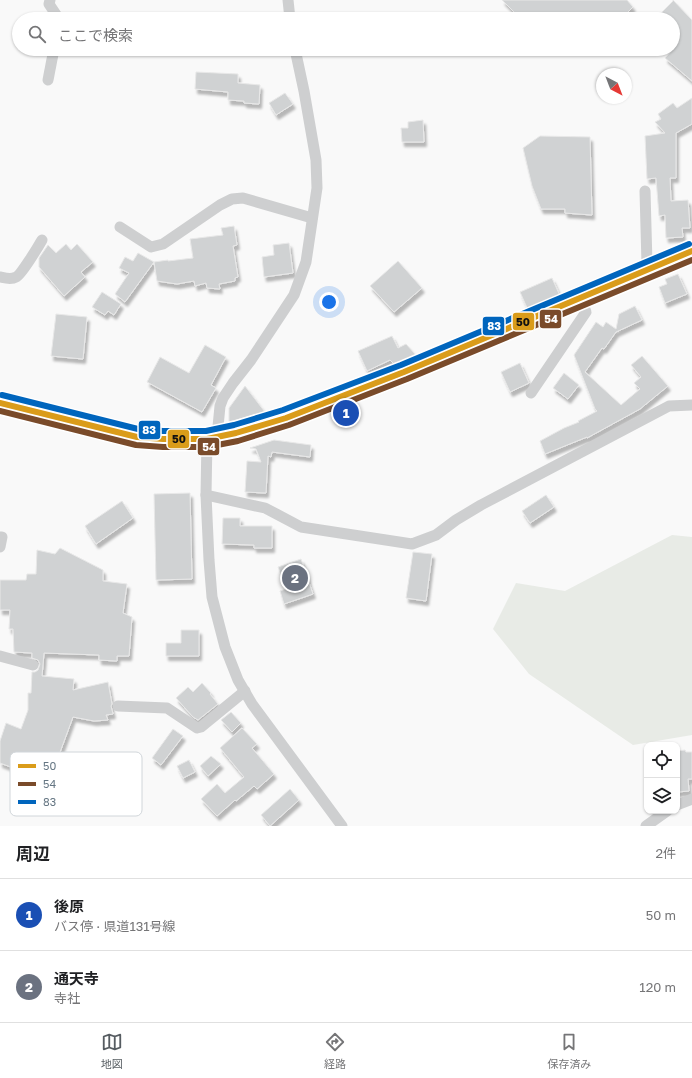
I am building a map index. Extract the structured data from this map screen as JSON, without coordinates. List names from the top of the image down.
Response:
{
  "lines": ["transit line 83", "transit line 50", "transit line 54"],
  "legend": ["50", "54", "83"],
  "north": "bottom right",
  "page": {
    "search": "ここで検索",
    "pins": ["1", "2"],
    "heading": ["周辺", "2件"],
    "list": [
      {
        "mark": "1",
        "name": "後原",
        "note": "バス停 · 県道131号線",
        "value": "50 m"
      },
      {
        "mark": "2",
        "name": "通天寺",
        "note": "寺社",
        "value": "120 m"
      }
    ],
    "nav": ["地図", "経路", "保存済み"]
  }
}
